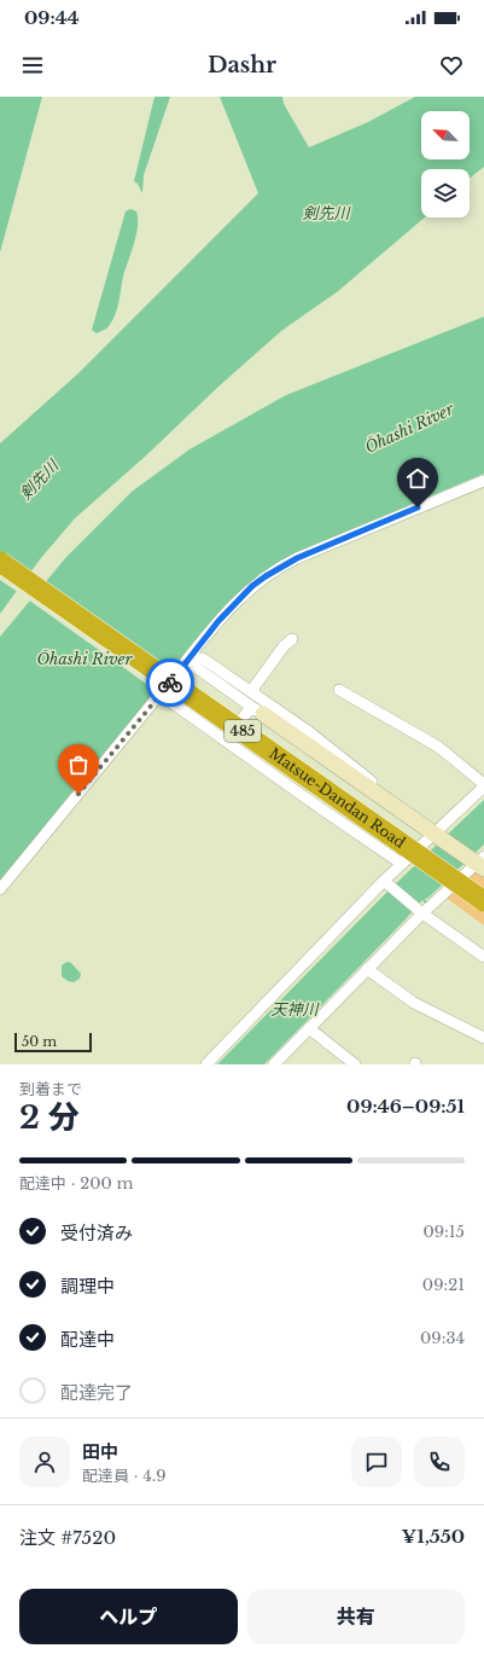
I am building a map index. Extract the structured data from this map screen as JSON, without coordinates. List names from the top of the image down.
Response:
{
  "streets": {
    "highway": ["485", "Matsue-Dandan Road"]
  },
  "water": ["剣先川", "Ōhashi River", "天神川"],
  "scale_bar": "50 m",
  "north": "top left",
  "page": {
    "status": "09:44",
    "header": "Dashr",
    "scale": "50 m",
    "heading": ["2 分", "到着まで", "09:46–09:51"],
    "panel": [
      "田中",
      "配達員 · 4.9",
      "注文 #7520",
      "¥1,550"
    ],
    "bar": "配達中 · 200 m",
    "list": [
      ["受付済み", "09:15"],
      ["調理中", "09:21"],
      ["配達中", "09:34"],
      "配達完了"
    ],
    "buttons": ["ヘルプ", "共有"]
  }
}
